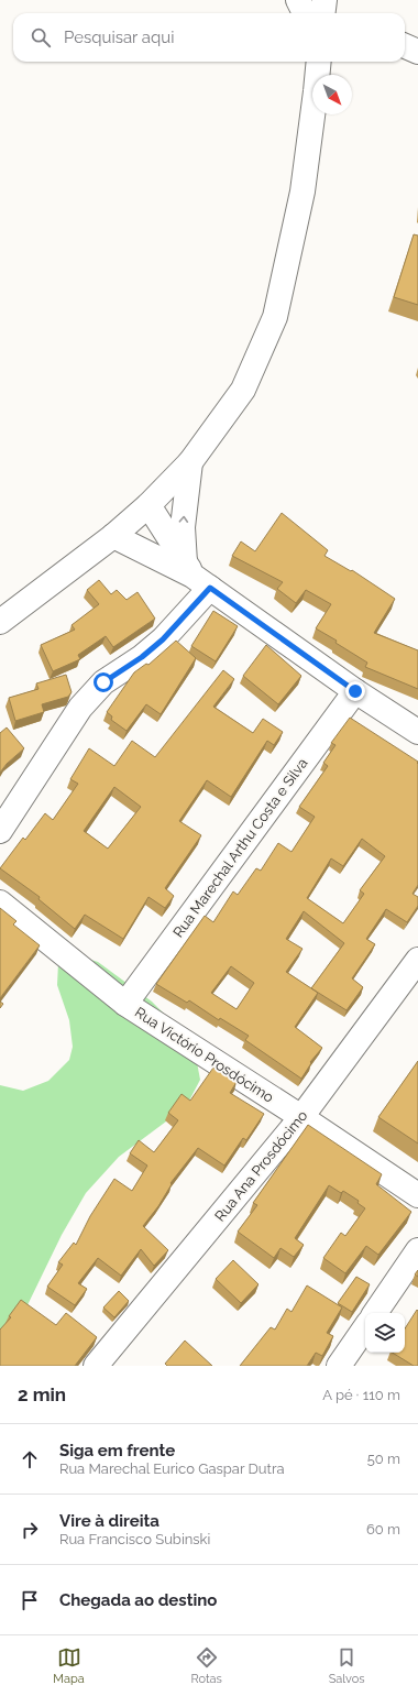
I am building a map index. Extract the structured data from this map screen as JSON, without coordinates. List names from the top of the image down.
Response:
{
  "streets": {
    "main road": ["Rua Marechal Arthu Costa e Silva", "Rua Victório Prosdócimo", "Rua Ana Prosdócimo"]
  },
  "crossings": [
    ["Rua Marechal Arthu Costa e Silva", "Rua Victório Prosdócimo"],
    ["Rua Victório Prosdócimo", "Rua Ana Prosdócimo"]
  ],
  "north": "bottom right",
  "page": {
    "search": "Pesquisar aqui",
    "heading": ["2 min", "A pé · 110 m"],
    "list": [
      ["Siga em frente", "Rua Marechal Eurico Gaspar Dutra", "50 m"],
      ["Vire à direita", "Rua Francisco Subinski", "60 m"],
      "Chegada ao destino"
    ],
    "nav": ["Mapa", "Rotas", "Salvos"]
  }
}
